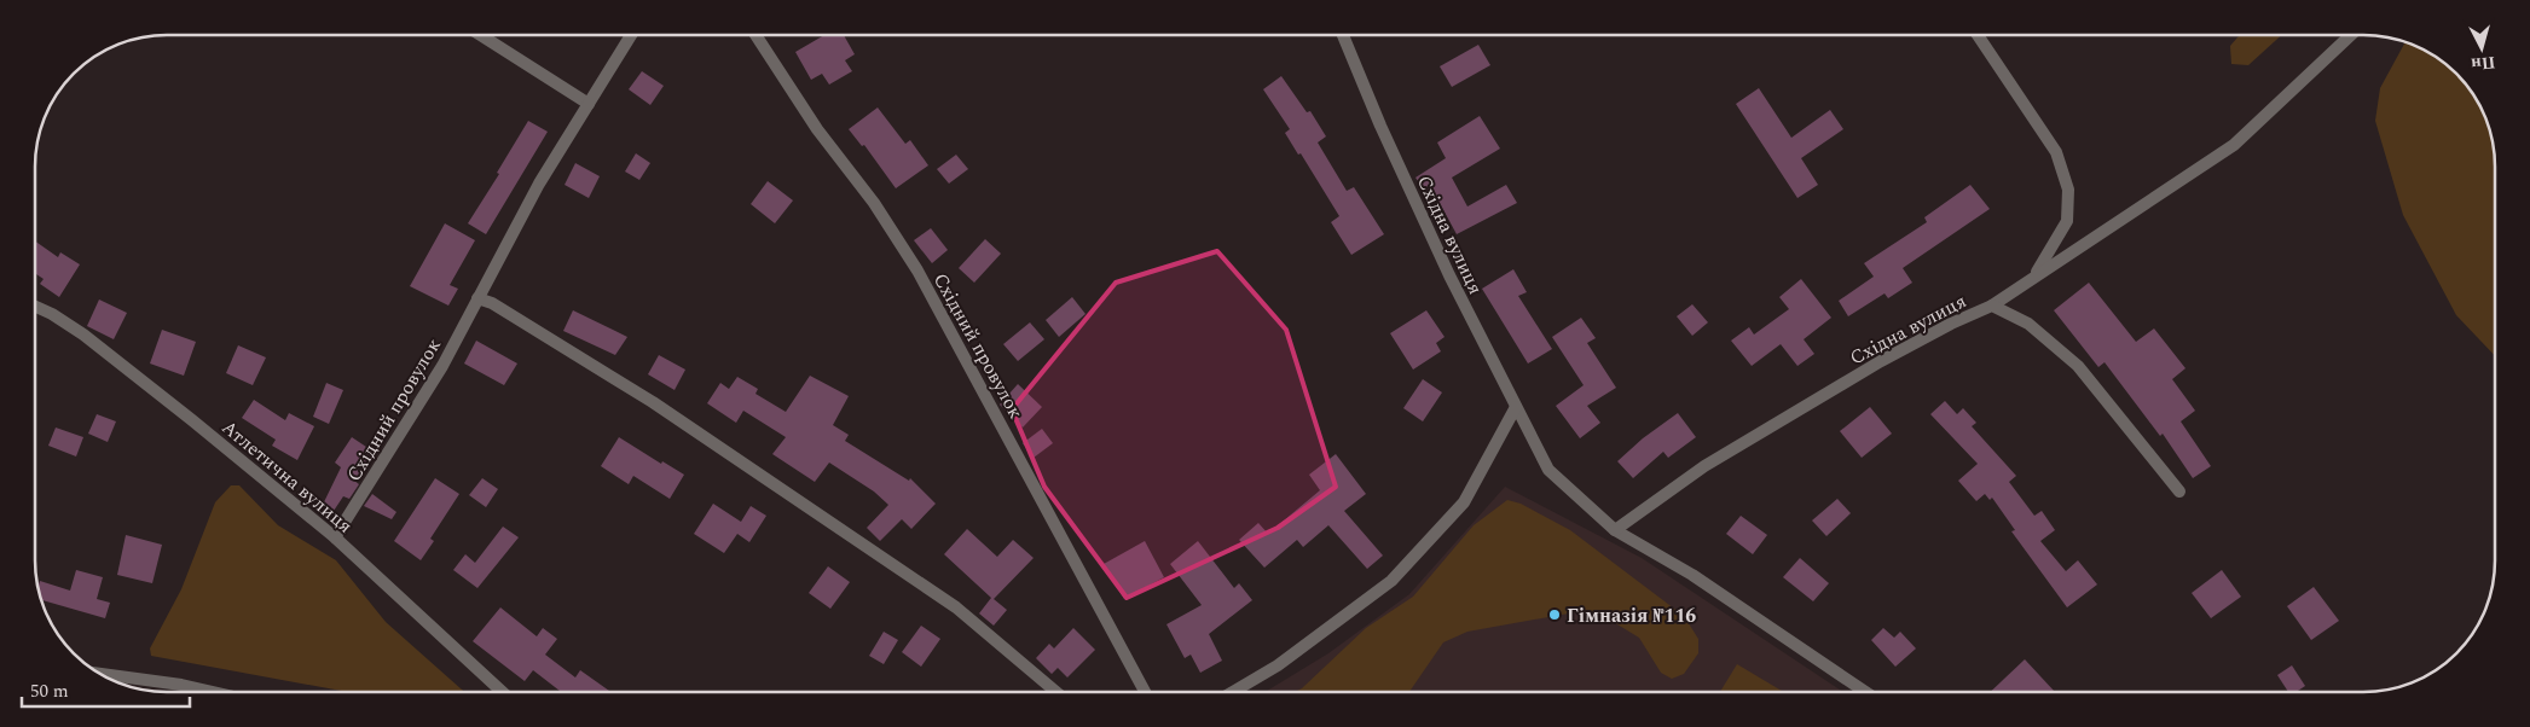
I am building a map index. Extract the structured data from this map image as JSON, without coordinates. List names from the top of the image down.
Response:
{
  "streets": {
    "street": ["Східна вулиця", "Східний провулок", "Атлетична вулиця"]
  },
  "crossings": [
    ["Східний провулок", "Атлетична вулиця"]
  ],
  "places": ["Гімназія №116"],
  "scale_bar": "50 m",
  "north": "bottom"
}
